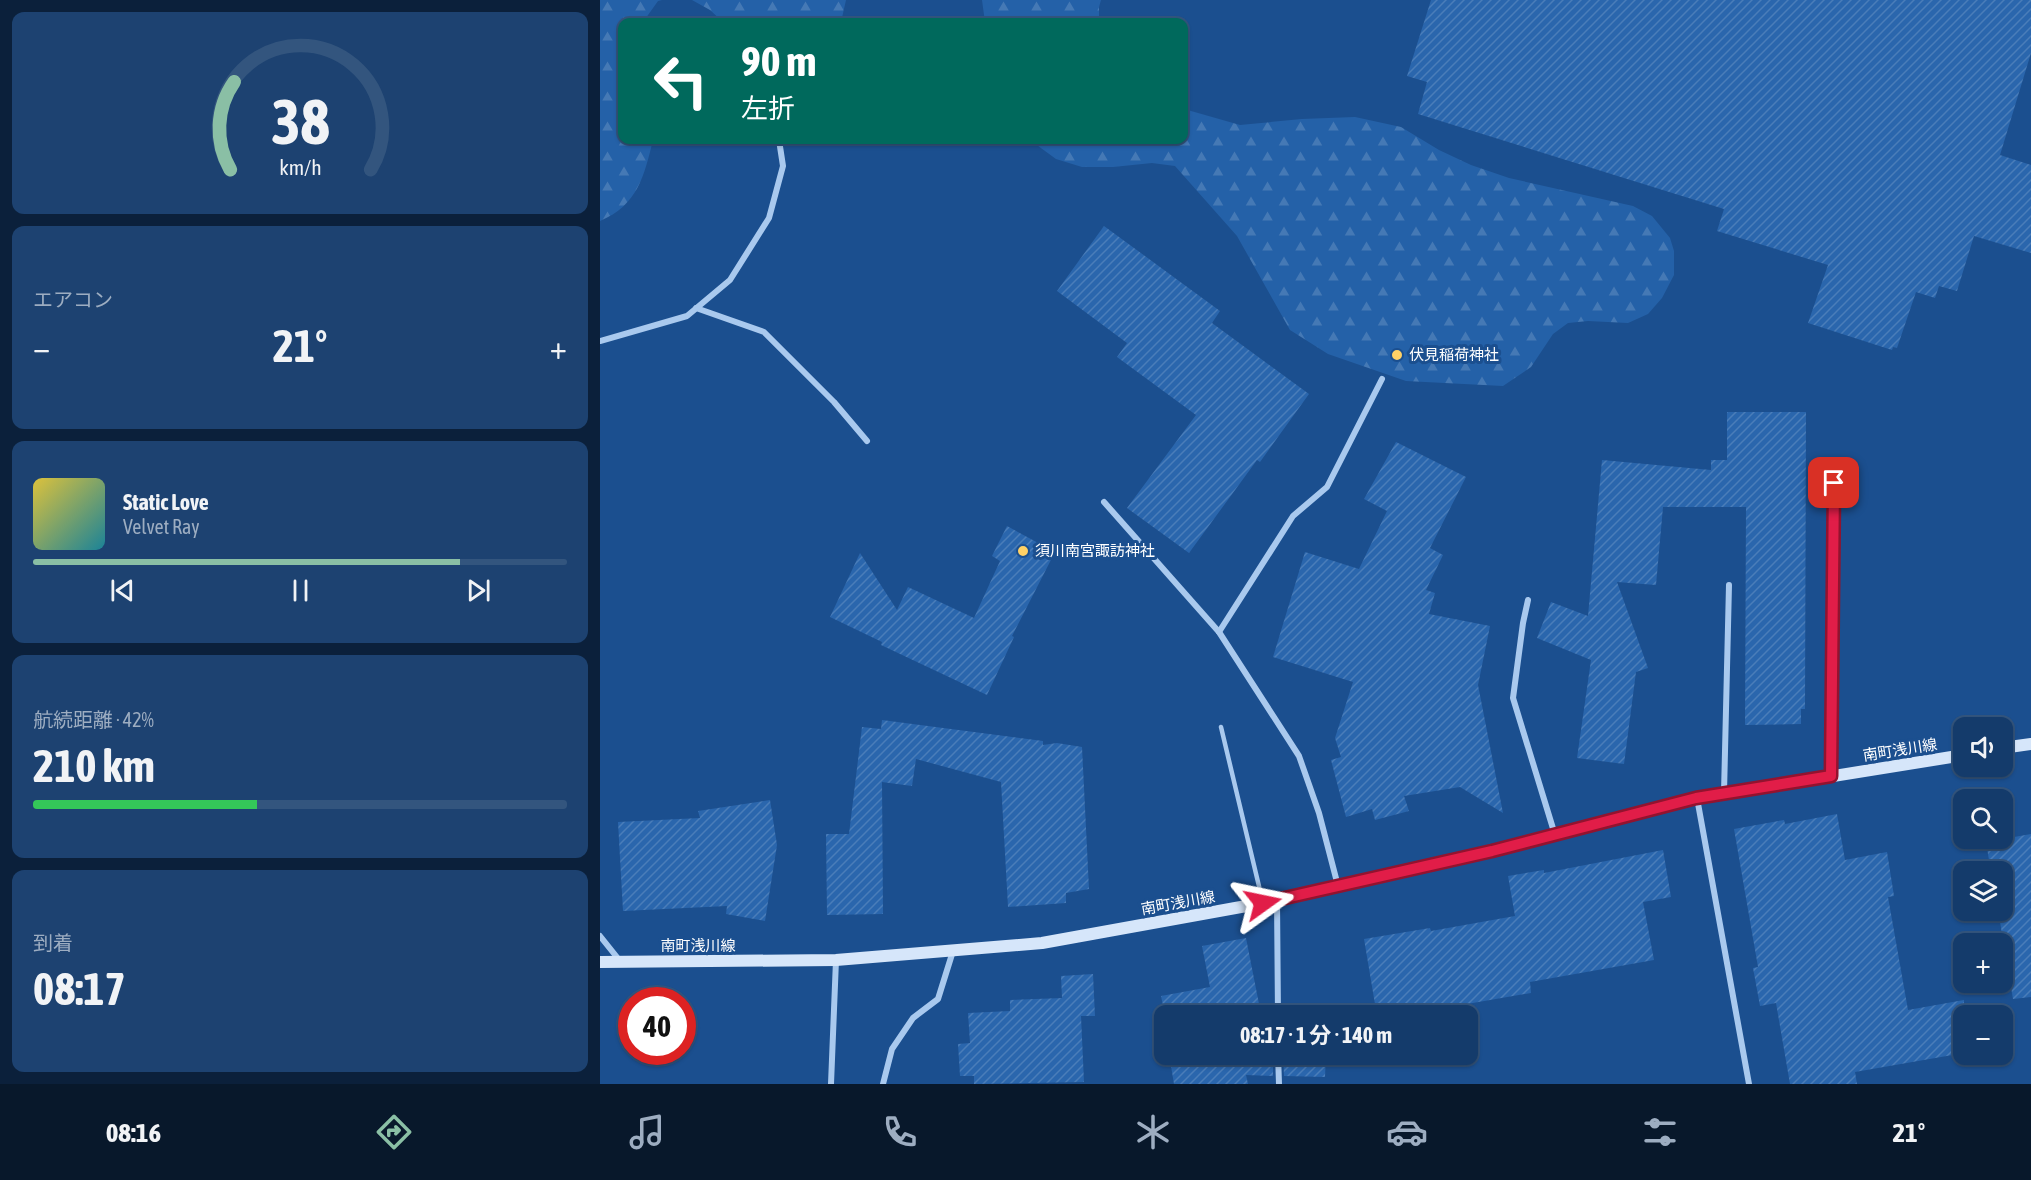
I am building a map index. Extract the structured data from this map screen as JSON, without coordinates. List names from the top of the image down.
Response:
{
  "streets": {
    "street": ["南町浅川線"]
  },
  "places": ["伏見稲荷神社", "須川南宮諏訪神社"],
  "page": {
    "turn": ["90 m", "左折"],
    "tile": [
      "エアコン",
      ["航続距離 · 42%", "210 km"],
      ["到着", "08:17"]
    ],
    "heat": ["−", "21°", "+"],
    "song": ["Static Love", "Velvet Ray"],
    "map_buttons": ["+", "−"],
    "limit": "40",
    "trip": "08:17 · 1 分 · 140 m",
    "tabs": ["08:16", "21°"],
    "gauge": ["38", "km/h"]
  }
}
